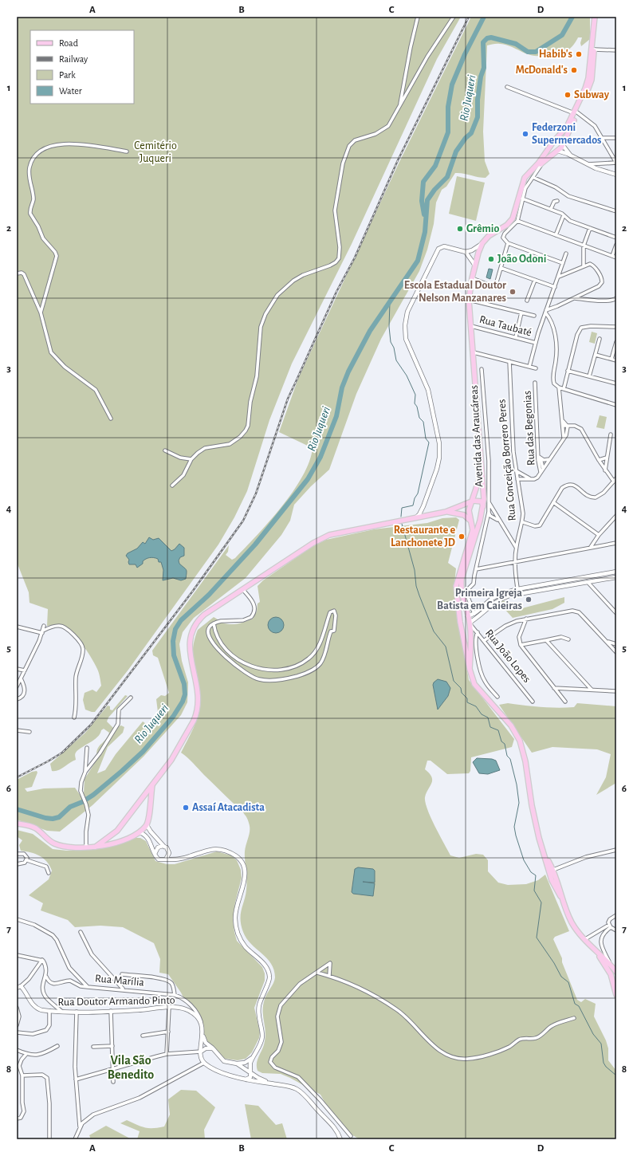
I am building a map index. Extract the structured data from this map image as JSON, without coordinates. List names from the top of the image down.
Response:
{
  "streets": {
    "main road": ["Rua Doutor Armando Pinto"],
    "street": [
      "Rua Taubaté",
      "Rua das Begonias",
      "Avenida das Araucáreas",
      "Rua Conceição Borrero Peres",
      "Rua João Lopes",
      "Rua Marília"
    ]
  },
  "crossings": [
    ["Rua Marília", "Rua Doutor Armando Pinto"]
  ],
  "districts": ["Vila São Benedito"],
  "water": ["Rio Juqueri"],
  "parks": ["Cemitério Juqueri"],
  "places": [
    "Habib's",
    "McDonald's",
    "Subway",
    "Federzoni Supermercados",
    "Grêmio",
    "João Odoni",
    "Escola Estadual Doutor Nelson Manzanares",
    "Restaurante e Lanchonete JD",
    "Primeira Igreja Batista em Caieiras",
    "Assaí Atacadista"
  ],
  "legend": [
    "Road",
    "Railway",
    "Park",
    "Water"
  ],
  "grid": {
    "columns": [
      "A",
      "B",
      "C",
      "D"
    ],
    "rows": [
      "1",
      "2",
      "3",
      "4",
      "5",
      "6",
      "7",
      "8"
    ]
  }
}
